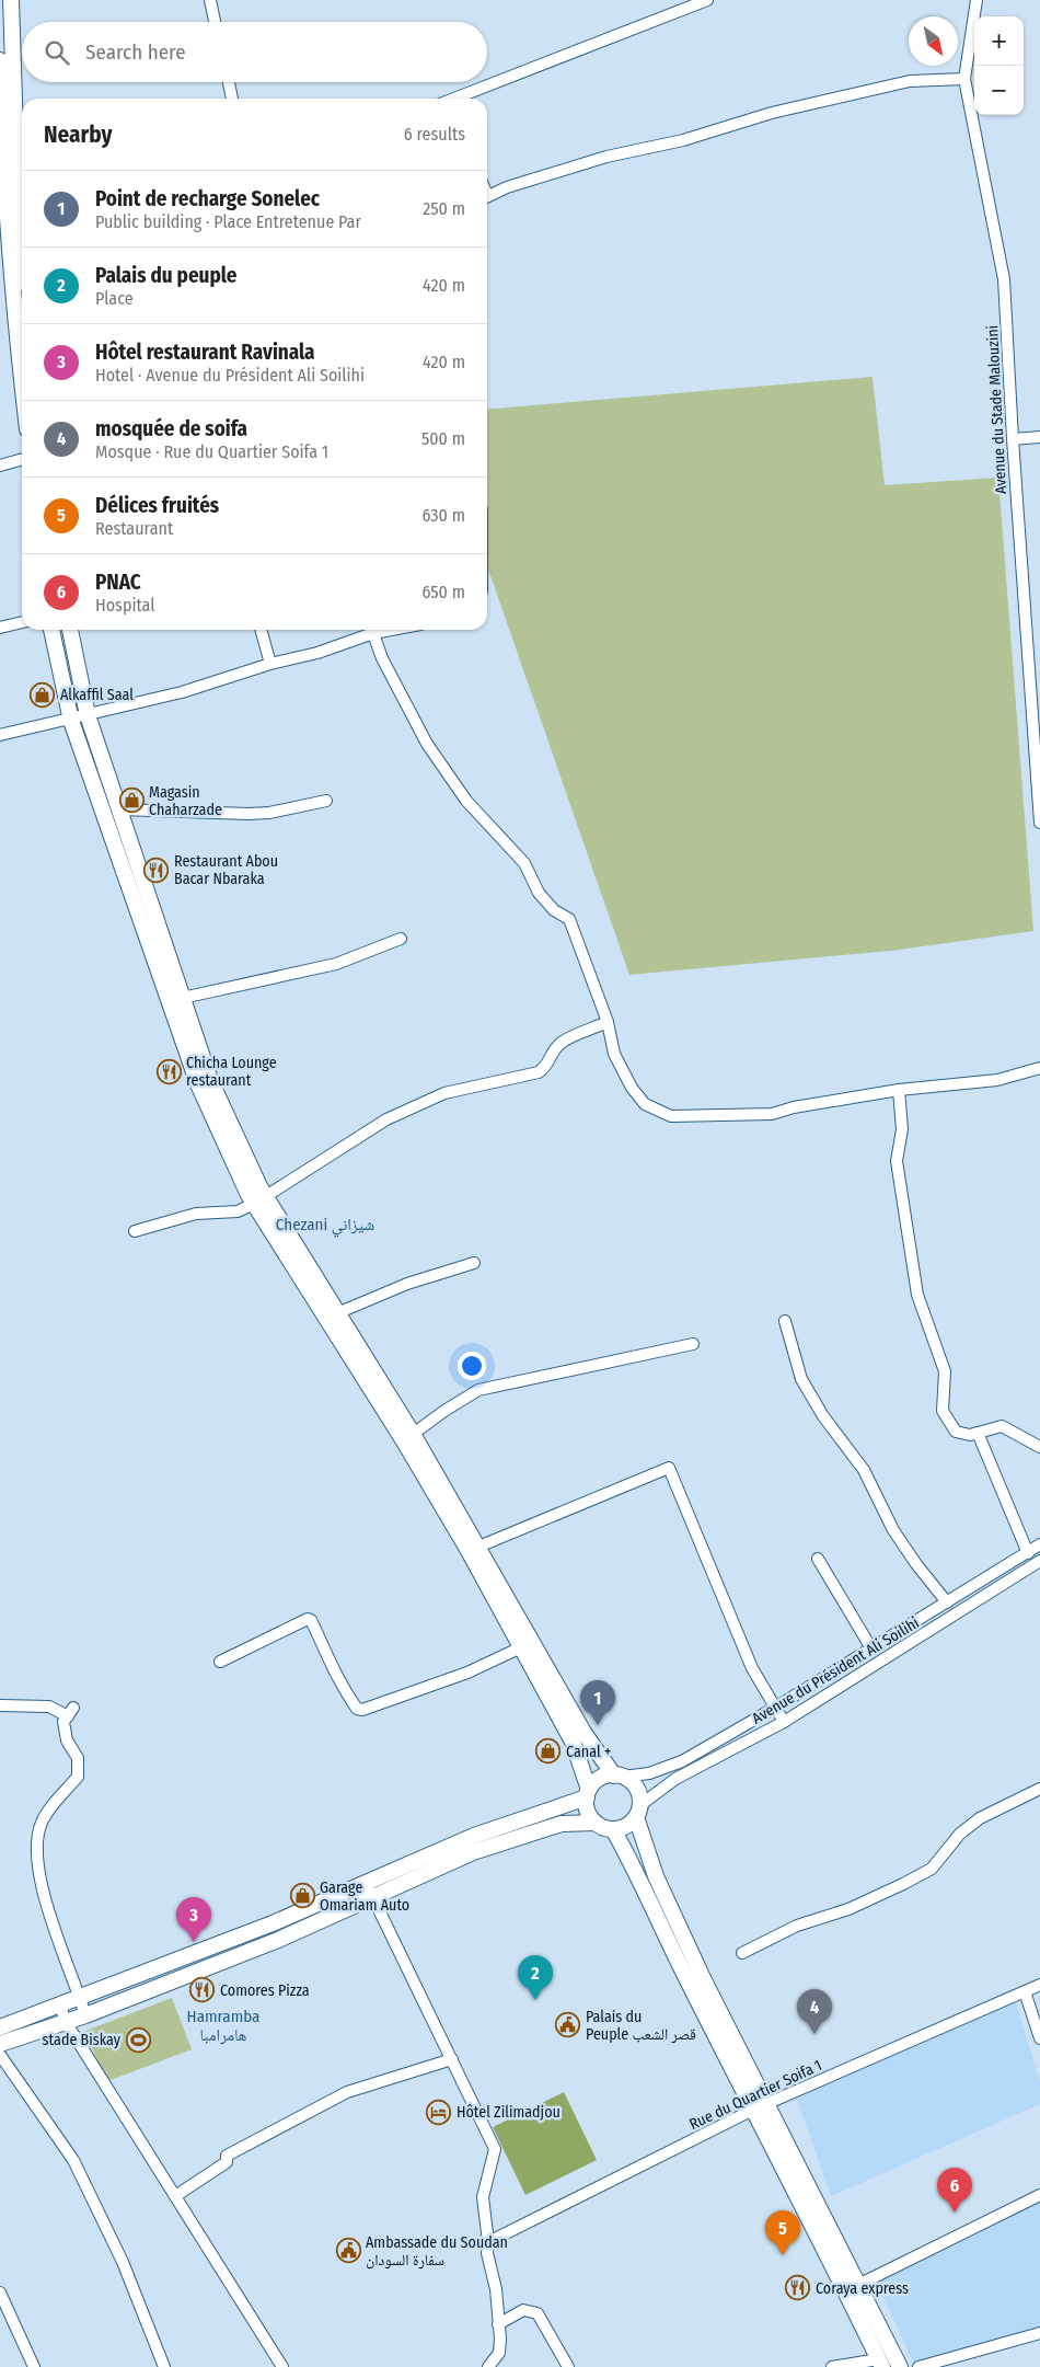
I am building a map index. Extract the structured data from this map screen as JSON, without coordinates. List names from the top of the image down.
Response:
{
  "streets": {
    "street": ["Avenue du Stade Malouzini", "Avenue du Président Ali Soilihi", "Rue du Quartier Soifa 1"]
  },
  "districts": ["Chezani شيزاني", "Hamramba هامرامبا"],
  "places": {
    "shop": [
      "Alkaffil Saal",
      "Magasin Chaharzade",
      "Canal +",
      "Garage Omariam Auto"
    ],
    "restaurant": [
      "Restaurant Abou Bacar Nbaraka",
      "Chicha Lounge restaurant",
      "Comores Pizza",
      "Coraya express"
    ],
    "public building": ["Palais du Peuple قصر الشعب", "Ambassade du Soudan سفارة السودان"],
    "sports": ["stade Biskay"],
    "hotel": ["Hôtel Zilimadjou"]
  },
  "north": "bottom right",
  "page": {
    "map_buttons": ["+", "−"],
    "search": "Search here",
    "heading": ["Nearby", "6 results"],
    "list": [
      {
        "mark": "1",
        "name": "Point de recharge Sonelec",
        "note": "Public building · Place Entretenue Par",
        "value": "250 m"
      },
      {
        "mark": "2",
        "name": "Palais du peuple",
        "note": "Place",
        "value": "420 m"
      },
      {
        "mark": "3",
        "name": "Hôtel restaurant Ravinala",
        "note": "Hotel · Avenue du Président Ali Soilihi",
        "value": "420 m"
      },
      {
        "mark": "4",
        "name": "mosquée de soifa",
        "note": "Mosque · Rue du Quartier Soifa 1",
        "value": "500 m"
      },
      {
        "mark": "5",
        "name": "Délices fruités",
        "note": "Restaurant",
        "value": "630 m"
      },
      {
        "mark": "6",
        "name": "PNAC",
        "note": "Hospital",
        "value": "650 m"
      }
    ],
    "pins": [
      "1",
      "3",
      "2",
      "4",
      "6",
      "5"
    ]
  }
}
